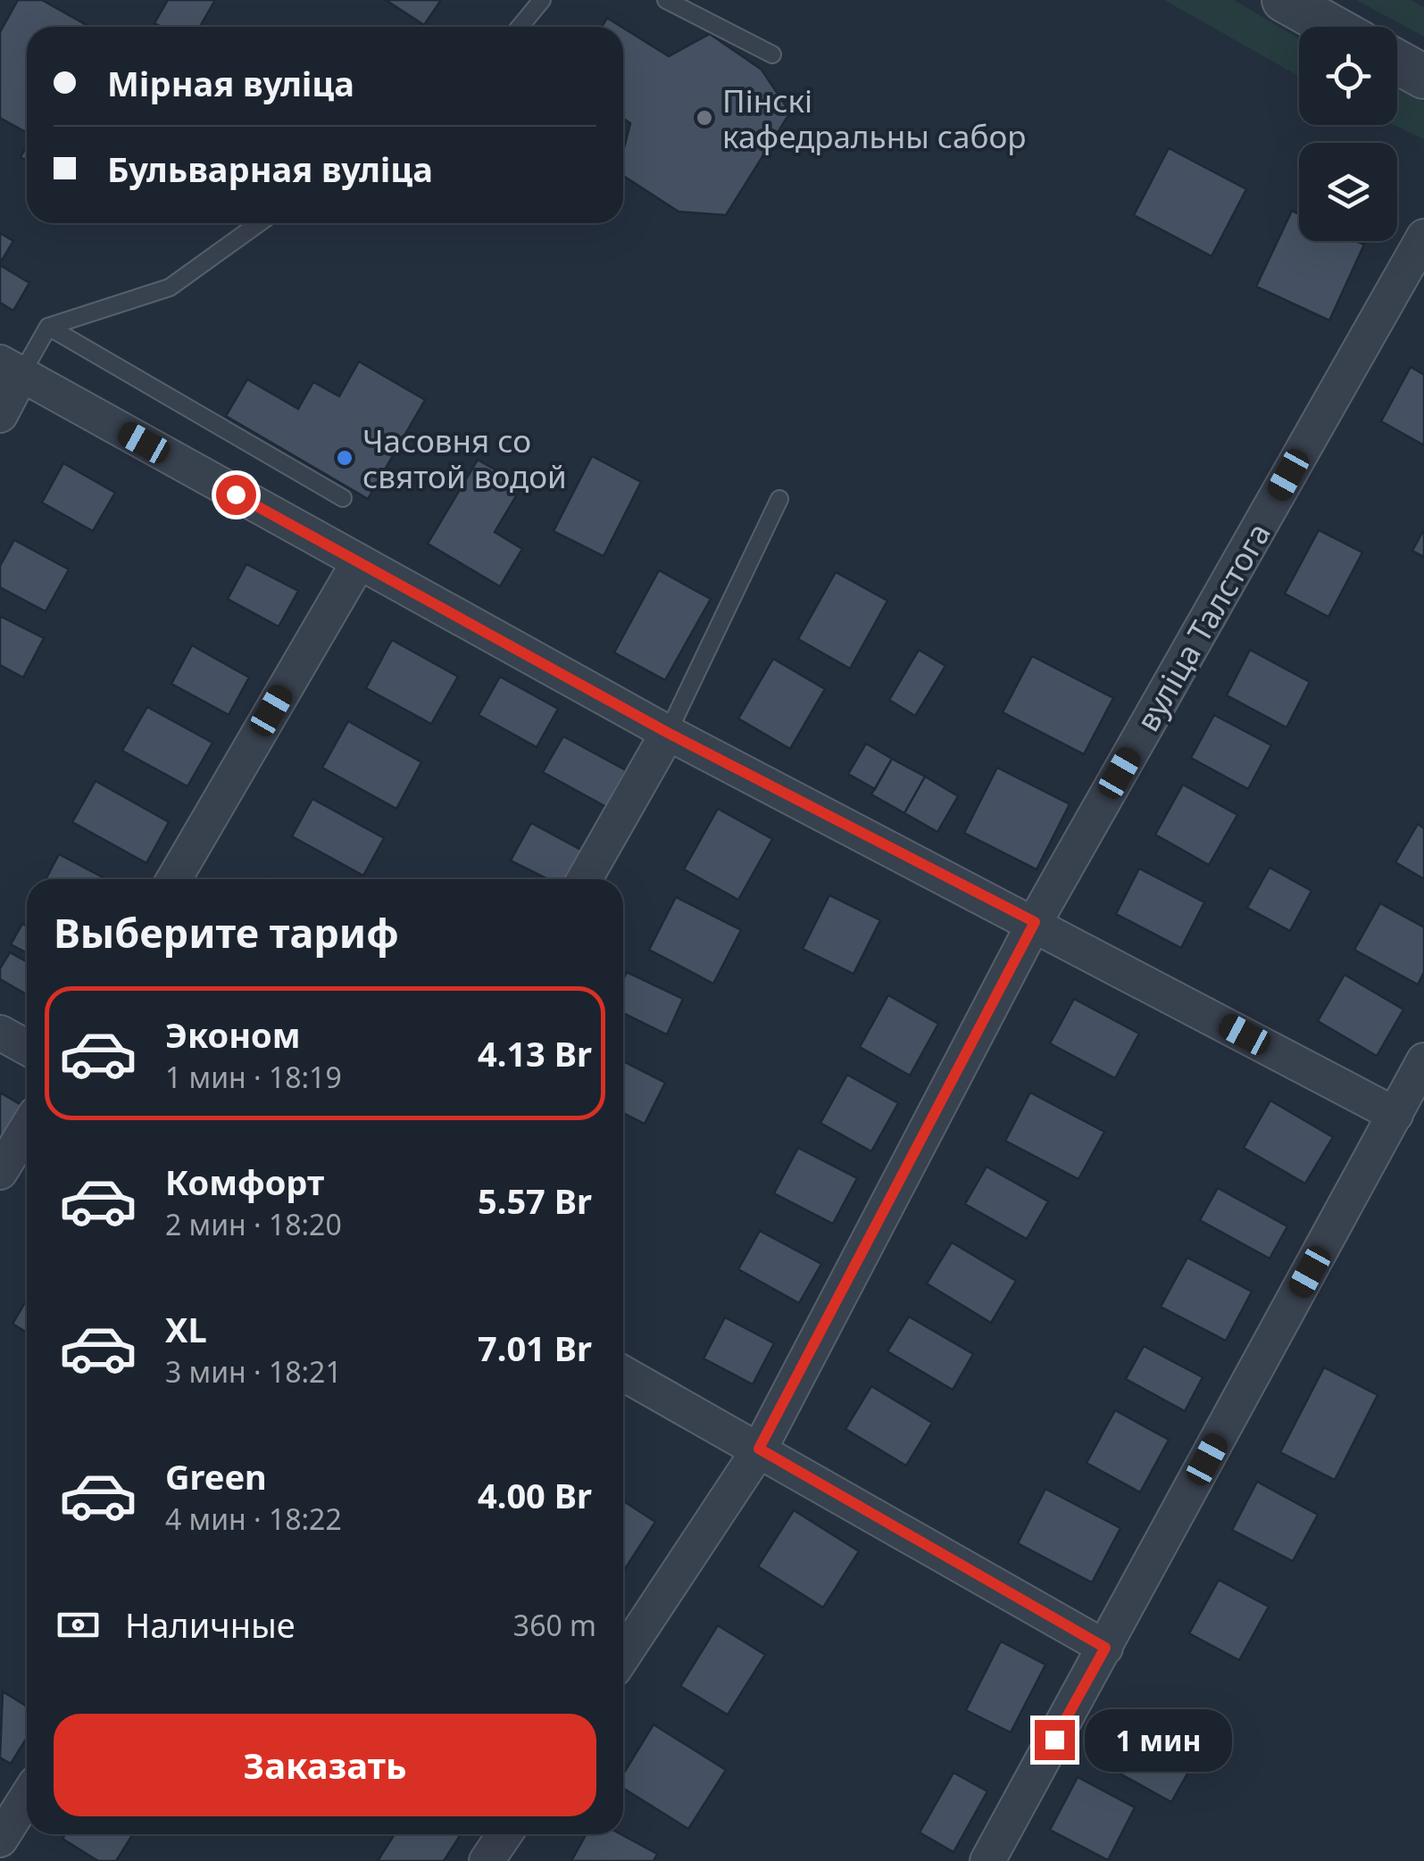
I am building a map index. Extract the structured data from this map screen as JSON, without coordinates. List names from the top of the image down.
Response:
{
  "streets": {
    "street": ["вуліца Талстога"]
  },
  "places": ["Пінскі кафедральны сабор", "Часовня со святой водой"],
  "page": {
    "banner": ["Мірная вуліца", "Бульварная вуліца"],
    "heading": "Выберите тариф",
    "list": [
      {
        "name": "Эконом",
        "note": "1 мин · 18:19",
        "value": "4.13 Br"
      },
      {
        "name": "Комфорт",
        "note": "2 мин · 18:20",
        "value": "5.57 Br"
      },
      {
        "name": "XL",
        "note": "3 мин · 18:21",
        "value": "7.01 Br"
      },
      {
        "name": "Green",
        "note": "4 мин · 18:22",
        "value": "4.00 Br"
      }
    ],
    "pay": ["Наличные", "360 m"],
    "buttons": "Заказать",
    "bubble": "1 мин"
  }
}
